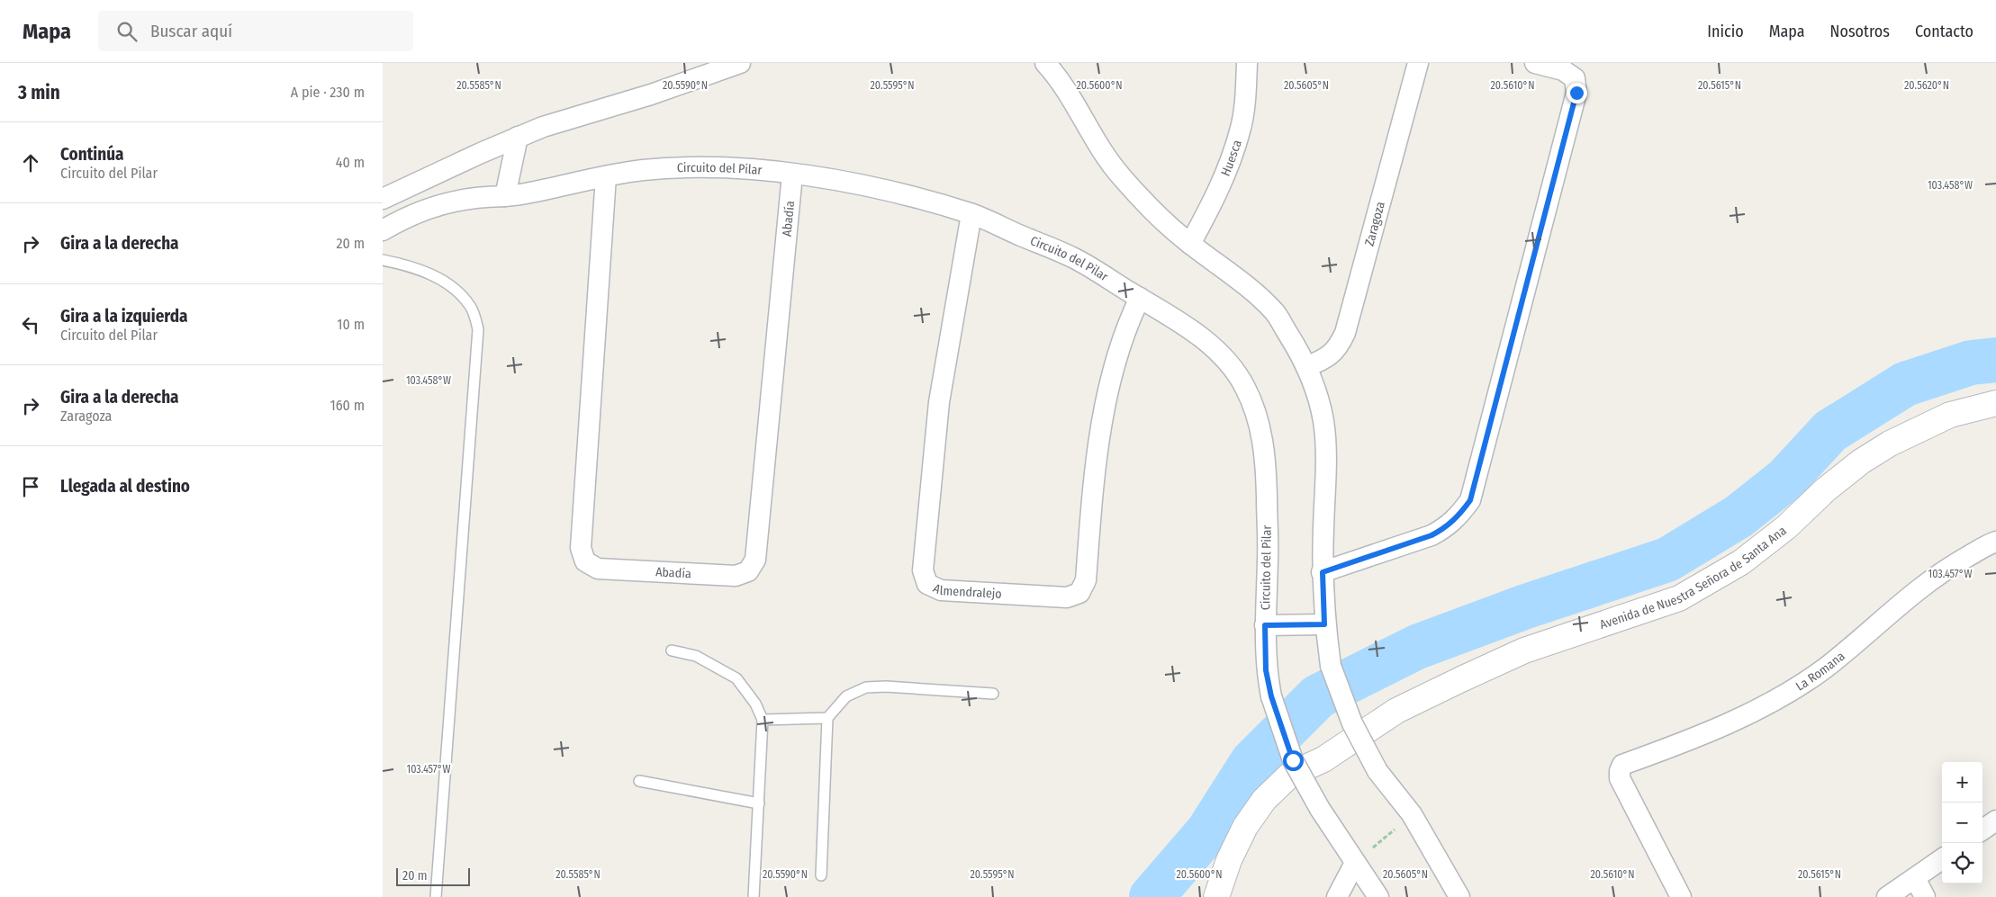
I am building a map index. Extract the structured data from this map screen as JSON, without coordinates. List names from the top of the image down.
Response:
{
  "streets": {
    "street": [
      "Huesca",
      "Circuito del Pilar",
      "Abadía",
      "Zaragoza",
      "Avenida de Nuestra Señora de Santa Ana",
      "Almendralejo",
      "La Romana"
    ]
  },
  "crossings": [
    ["Circuito del Pilar", "Abadía"],
    ["Circuito del Pilar", "Almendralejo"]
  ],
  "scale_bar": "20 m",
  "page": {
    "header": "Mapa",
    "search": "Buscar aquí",
    "nav": [
      "Inicio",
      "Mapa",
      "Nosotros",
      "Contacto"
    ],
    "heading": ["3 min", "A pie · 230 m"],
    "list": [
      ["Continúa", "Circuito del Pilar", "40 m"],
      ["Gira a la derecha", "20 m"],
      ["Gira a la izquierda", "Circuito del Pilar", "10 m"],
      ["Gira a la derecha", "Zaragoza", "160 m"],
      "Llegada al destino"
    ],
    "map_buttons": ["+", "−"],
    "scale": "20 m"
  },
  "coordinates": [
    "20.5585°N",
    "20.5590°N",
    "20.5595°N",
    "20.5600°N",
    "20.5605°N",
    "20.5610°N",
    "20.5615°N",
    "20.5620°N",
    "103.458°W",
    "103.457°W"
  ]
}
